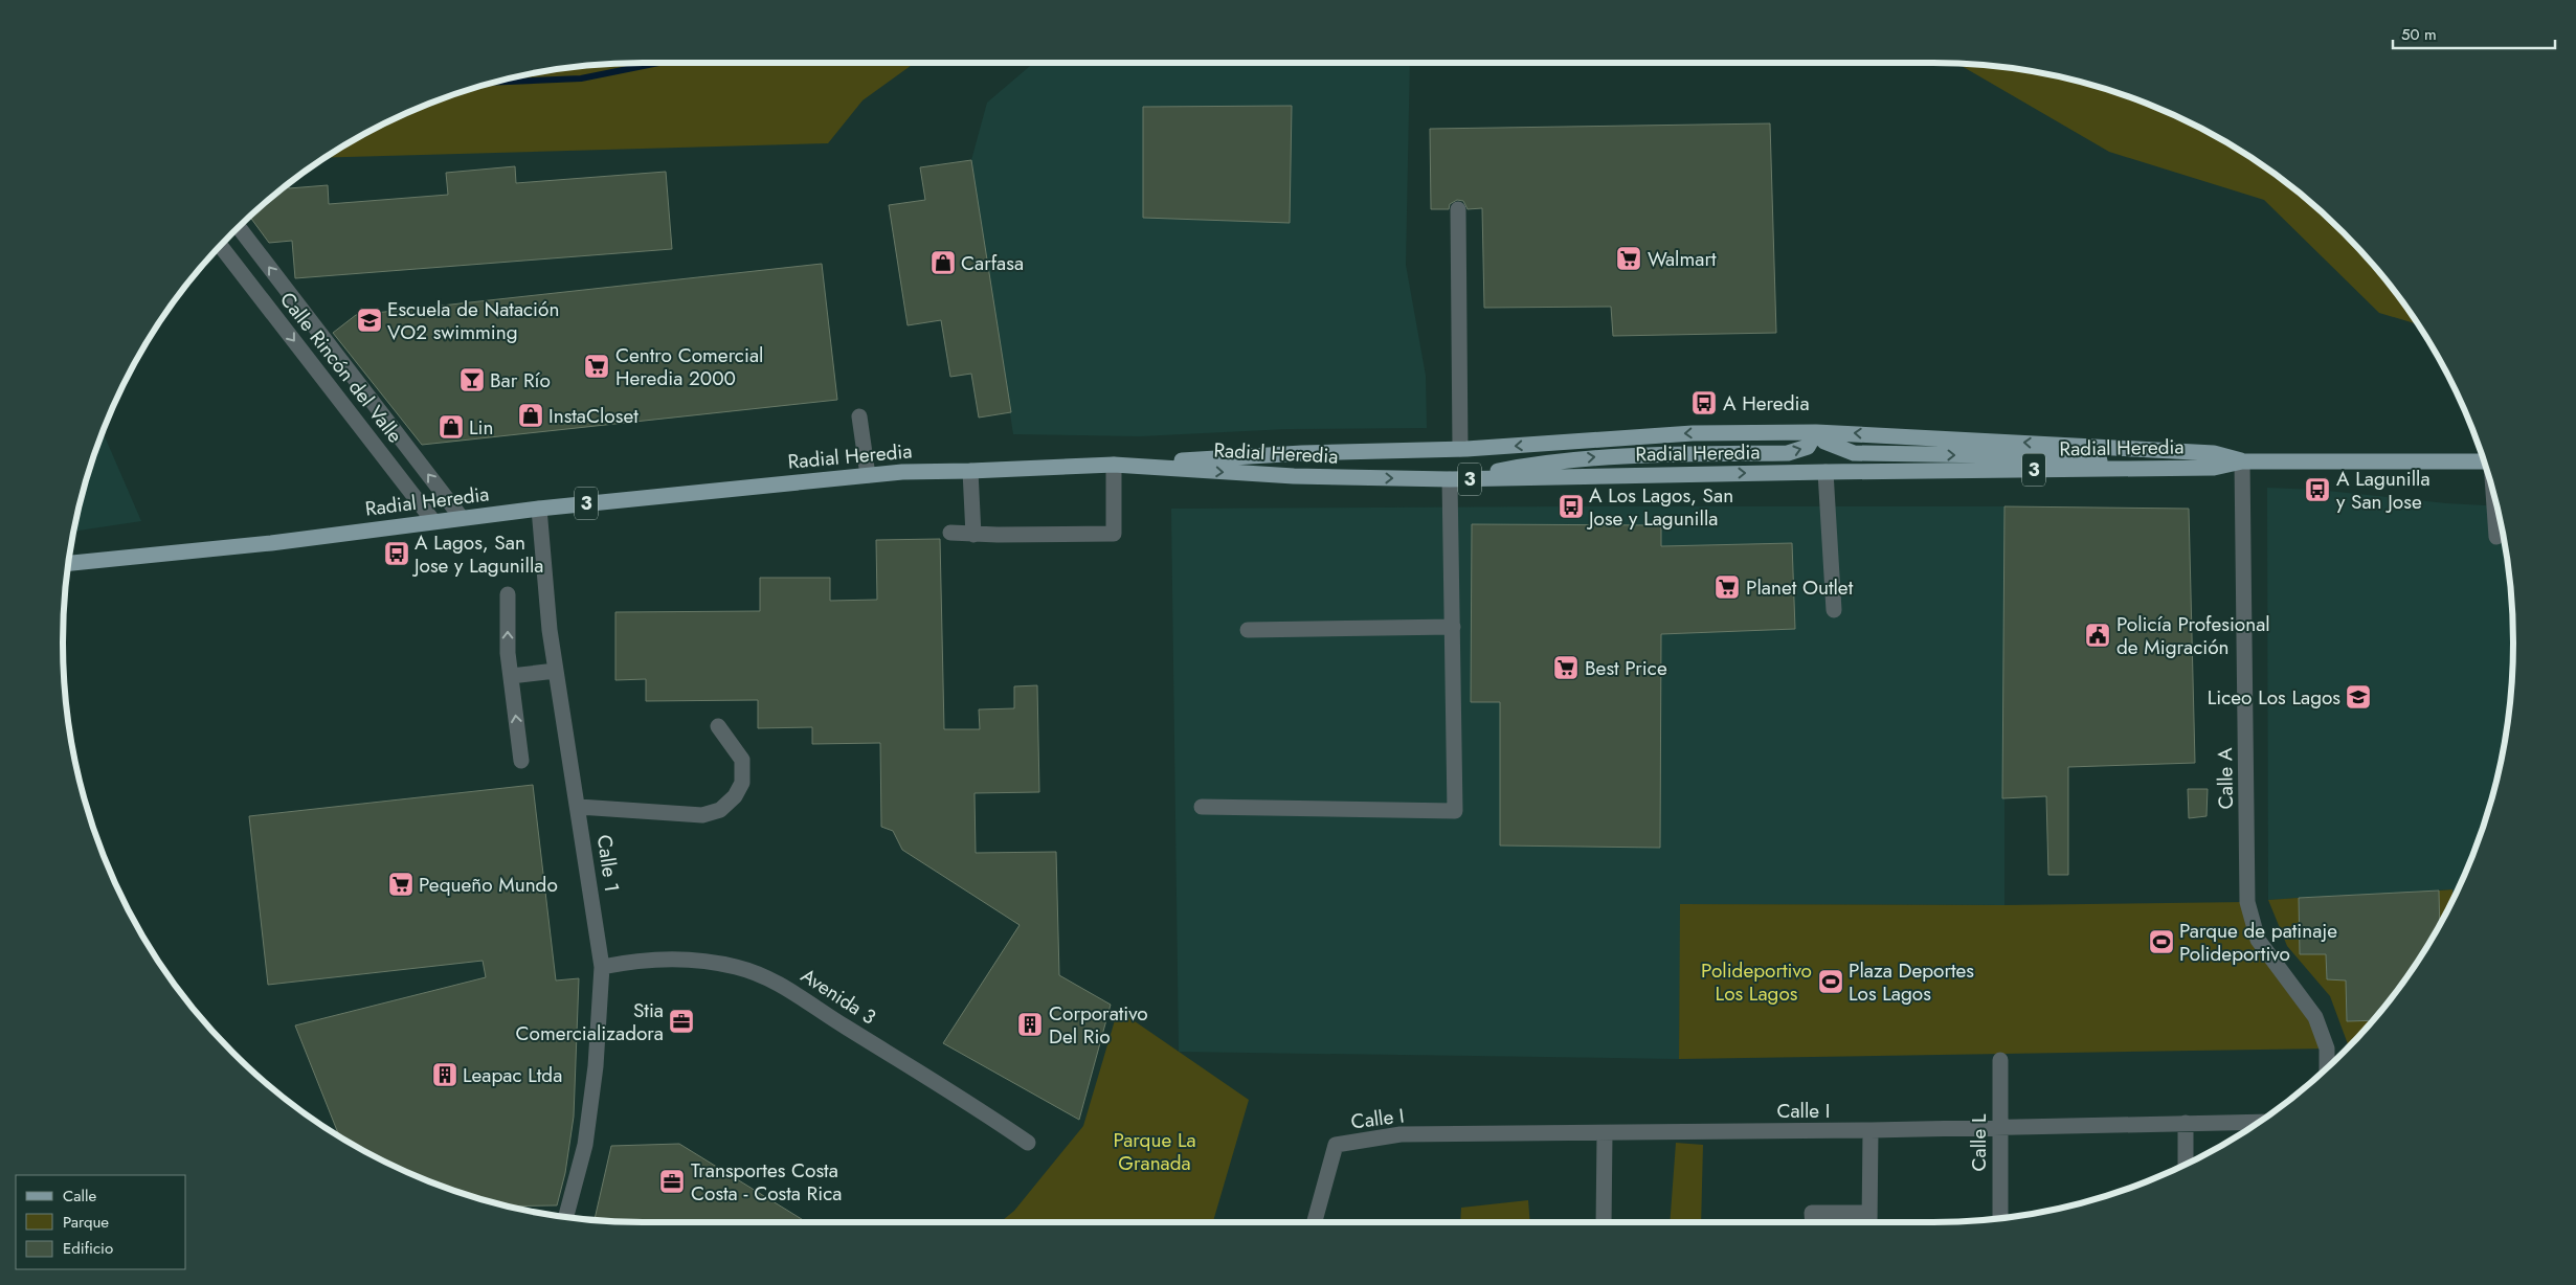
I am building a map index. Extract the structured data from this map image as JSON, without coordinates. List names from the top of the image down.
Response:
{
  "streets": {
    "main road": ["Radial Heredia", "3"],
    "street": [
      "Calle Rincón del Valle",
      "Calle A",
      "Calle 1",
      "Avenida 3",
      "Calle I",
      "Calle L"
    ]
  },
  "crossings": [
    ["Calle Rincón del Valle", "Radial Heredia"],
    ["Radial Heredia", "Calle A"],
    ["Radial Heredia", "Calle 1"],
    ["Calle 1", "Avenida 3"],
    ["Calle I", "Calle L"]
  ],
  "parks": ["Polideportivo Los Lagos", "Parque La Granada"],
  "places": {
    "supermarket": [
      "Walmart",
      "Centro Comercial Heredia 2000",
      "Planet Outlet",
      "Best Price",
      "Pequeño Mundo"
    ],
    "shop": ["Carfasa", "InstaCloset", "Lin"],
    "school or university": ["Escuela de Natación VO2 swimming", "Liceo Los Lagos"],
    "bar": ["Bar Río"],
    "bus stop": [
      "A Heredia",
      "A Lagunilla y San Jose",
      "A Los Lagos, San Jose y Lagunilla",
      "A Lagos, San Jose y Lagunilla"
    ],
    "public building": ["Policía Profesional de Migración"],
    "sports": ["Parque de patinaje Polideportivo", "Plaza Deportes Los Lagos"],
    "office": ["Stia Comercializadora", "Transportes Costa Costa - Costa Rica"],
    "building": ["Corporativo Del Rio", "Leapac Ltda"]
  },
  "legend": ["Calle", "Parque", "Edificio"],
  "scale_bar": "50 m"
}
